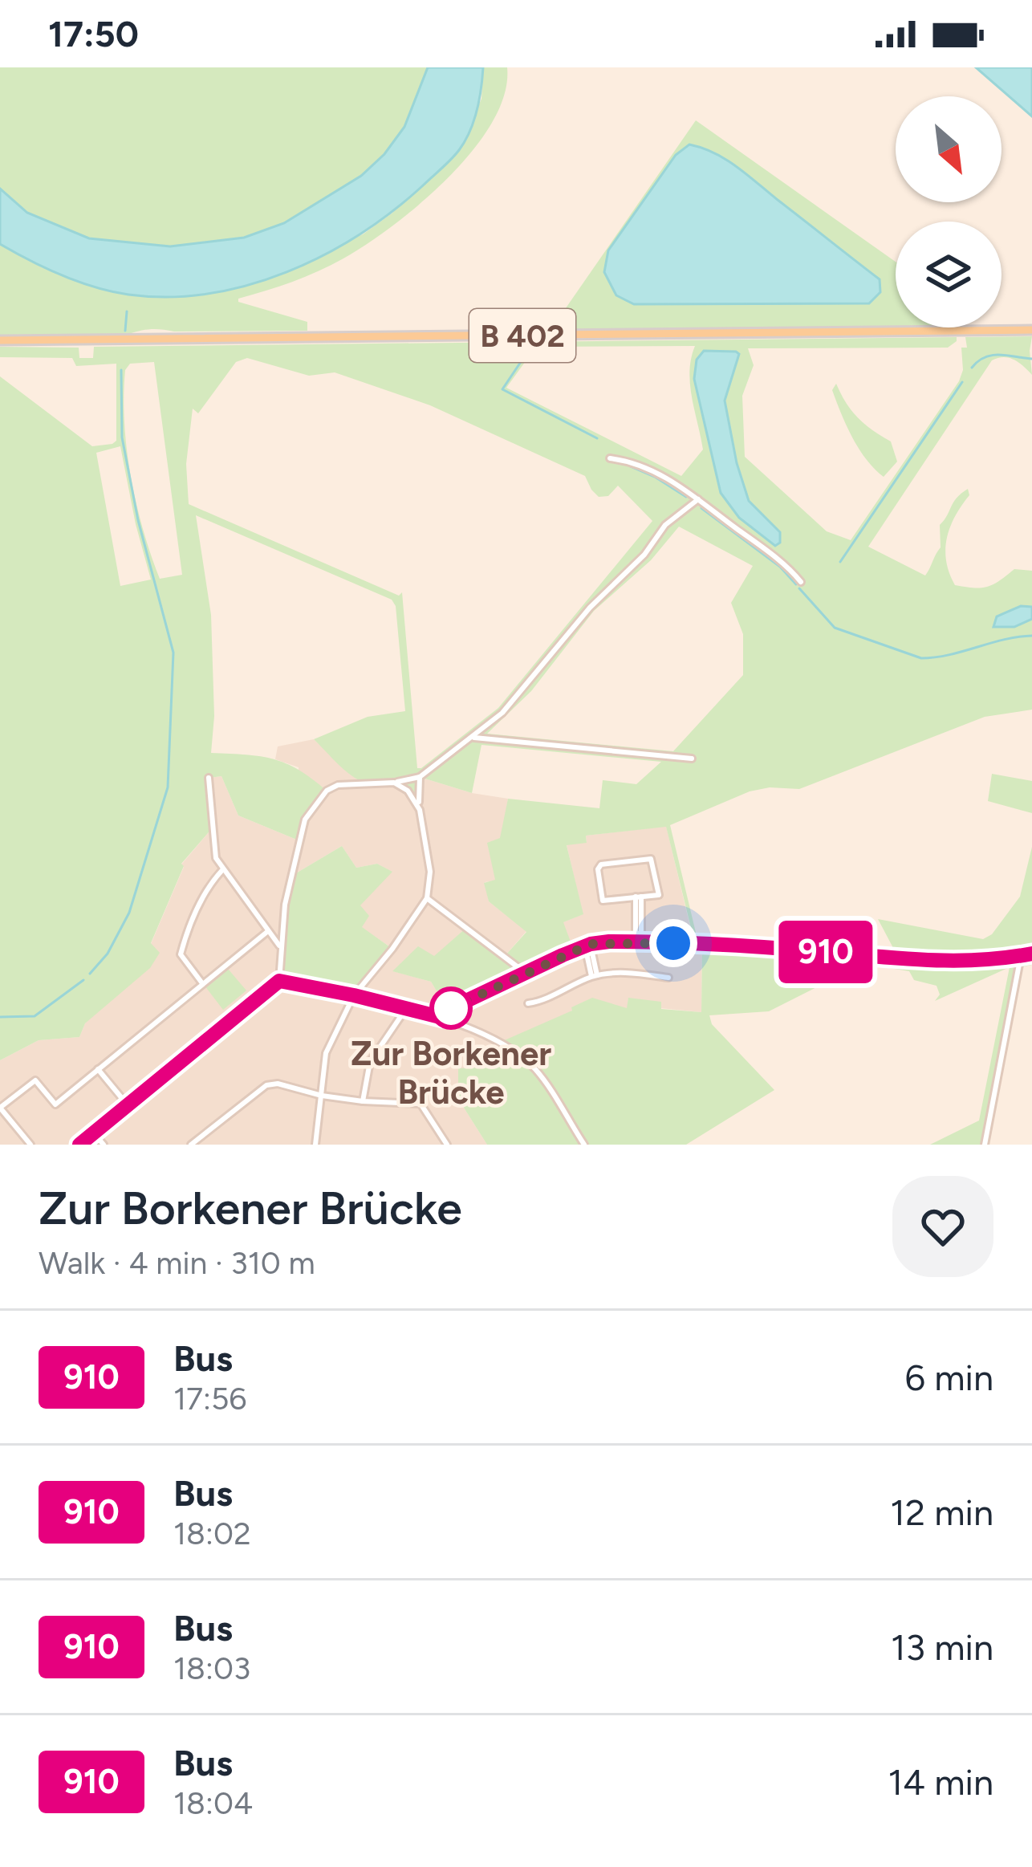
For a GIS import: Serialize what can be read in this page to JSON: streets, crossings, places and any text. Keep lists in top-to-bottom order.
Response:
{
  "streets": {
    "main road": ["B 402"]
  },
  "places": ["Zur Borkener Brücke"],
  "lines": ["bus line 910"],
  "north": "bottom right",
  "page": {
    "status": "17:50",
    "on_map": "910",
    "heading": ["Zur Borkener Brücke", "Walk · 4 min · 310 m"],
    "list": [
      {
        "mark": "910",
        "name": "Bus",
        "note": "17:56",
        "value": "6 min"
      },
      {
        "mark": "910",
        "name": "Bus",
        "note": "18:02",
        "value": "12 min"
      },
      {
        "mark": "910",
        "name": "Bus",
        "note": "18:03",
        "value": "13 min"
      },
      {
        "mark": "910",
        "name": "Bus",
        "note": "18:04",
        "value": "14 min"
      }
    ]
  }
}
